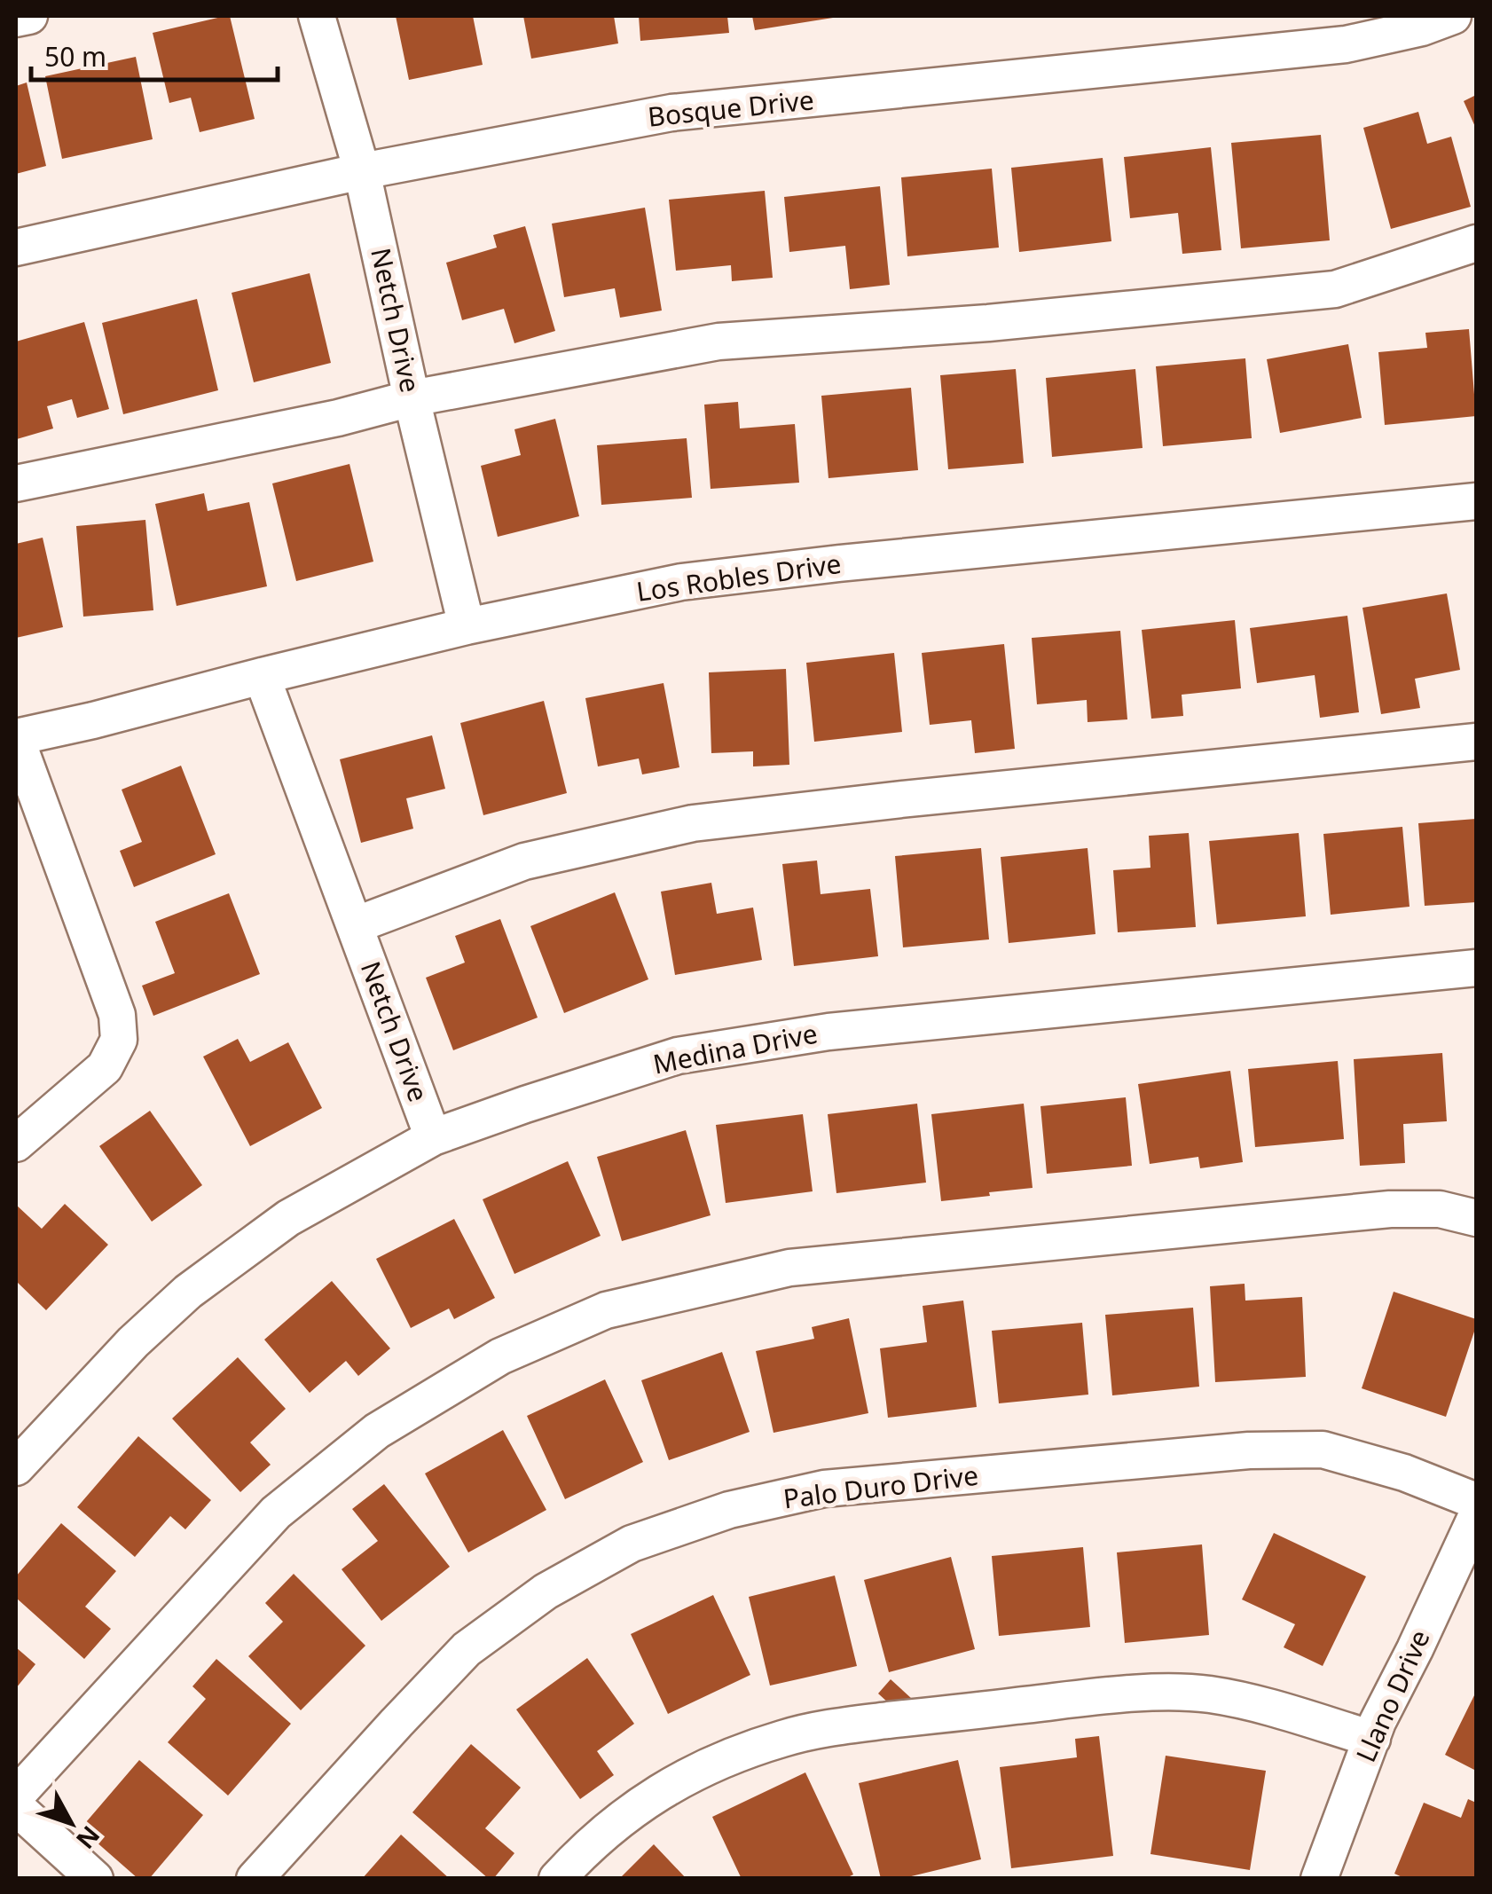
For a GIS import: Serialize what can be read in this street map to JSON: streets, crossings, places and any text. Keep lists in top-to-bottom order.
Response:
{
  "streets": {
    "street": [
      "Bosque Drive",
      "Netch Drive",
      "Los Robles Drive",
      "Medina Drive",
      "Palo Duro Drive",
      "Llano Drive"
    ]
  },
  "crossings": [
    ["Bosque Drive", "Netch Drive"],
    ["Netch Drive", "Los Robles Drive"],
    ["Netch Drive", "Medina Drive"]
  ],
  "scale_bar": "50 m",
  "north": "bottom right"
}
